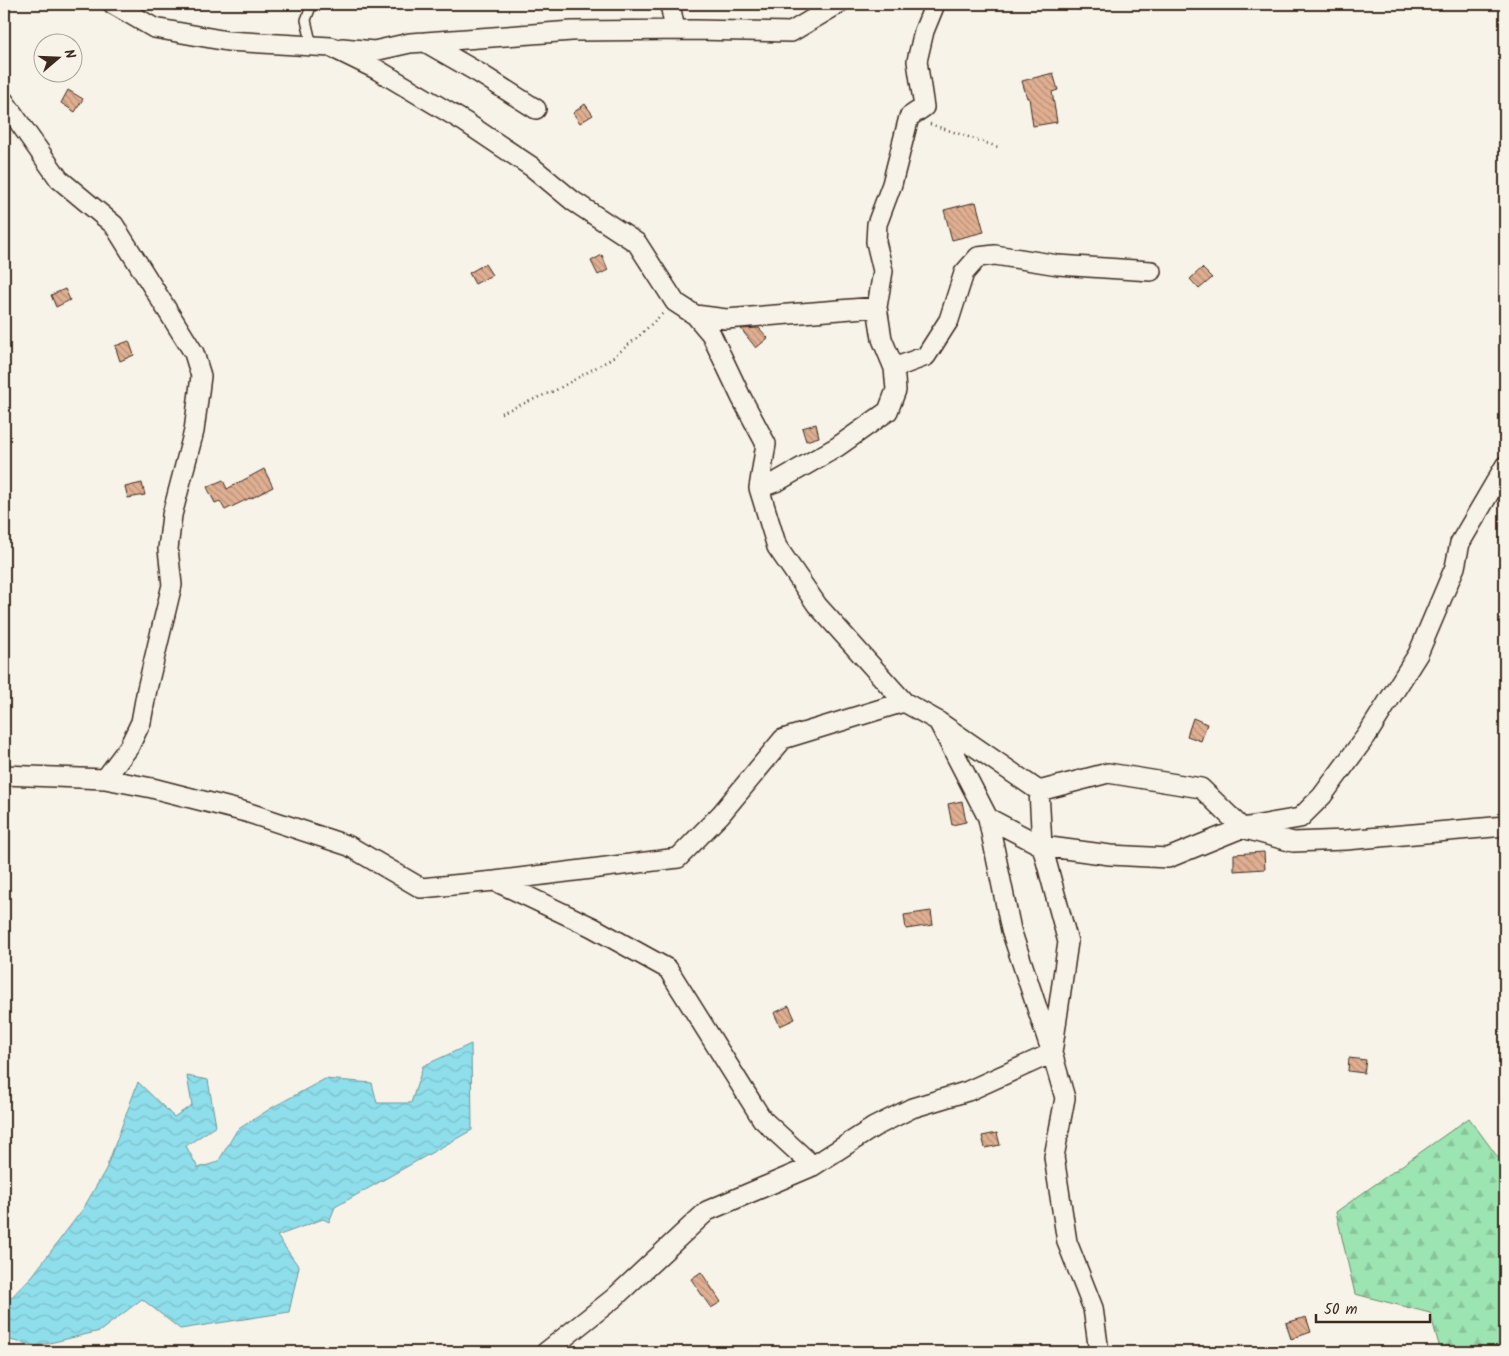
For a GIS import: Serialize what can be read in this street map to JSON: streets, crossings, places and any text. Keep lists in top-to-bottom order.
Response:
{
  "scale_bar": "50 m",
  "north": "right"
}
